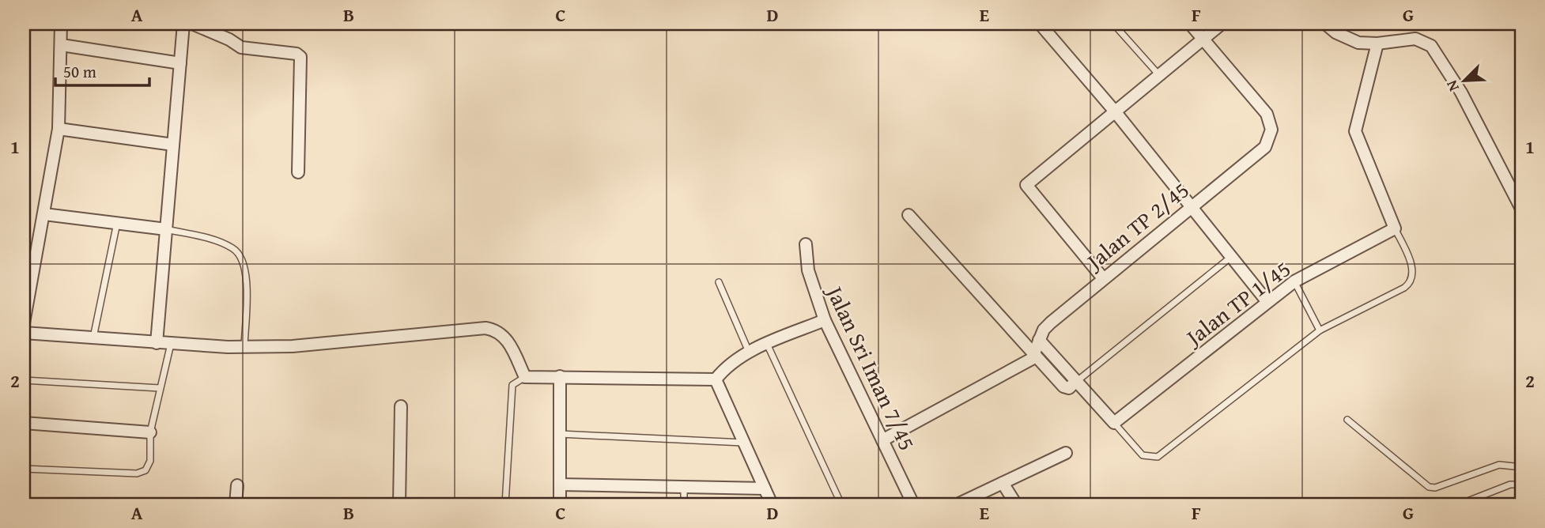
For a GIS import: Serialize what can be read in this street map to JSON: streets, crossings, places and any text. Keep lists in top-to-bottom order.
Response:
{
  "streets": {
    "street": ["Jalan TP 2/45", "Jalan TP 1/45", "Jalan Sri Iman 7/45"]
  },
  "scale_bar": "50 m",
  "north": "bottom left",
  "grid": {
    "columns": [
      "A",
      "B",
      "C",
      "D",
      "E",
      "F",
      "G"
    ],
    "rows": ["1", "2"]
  }
}
